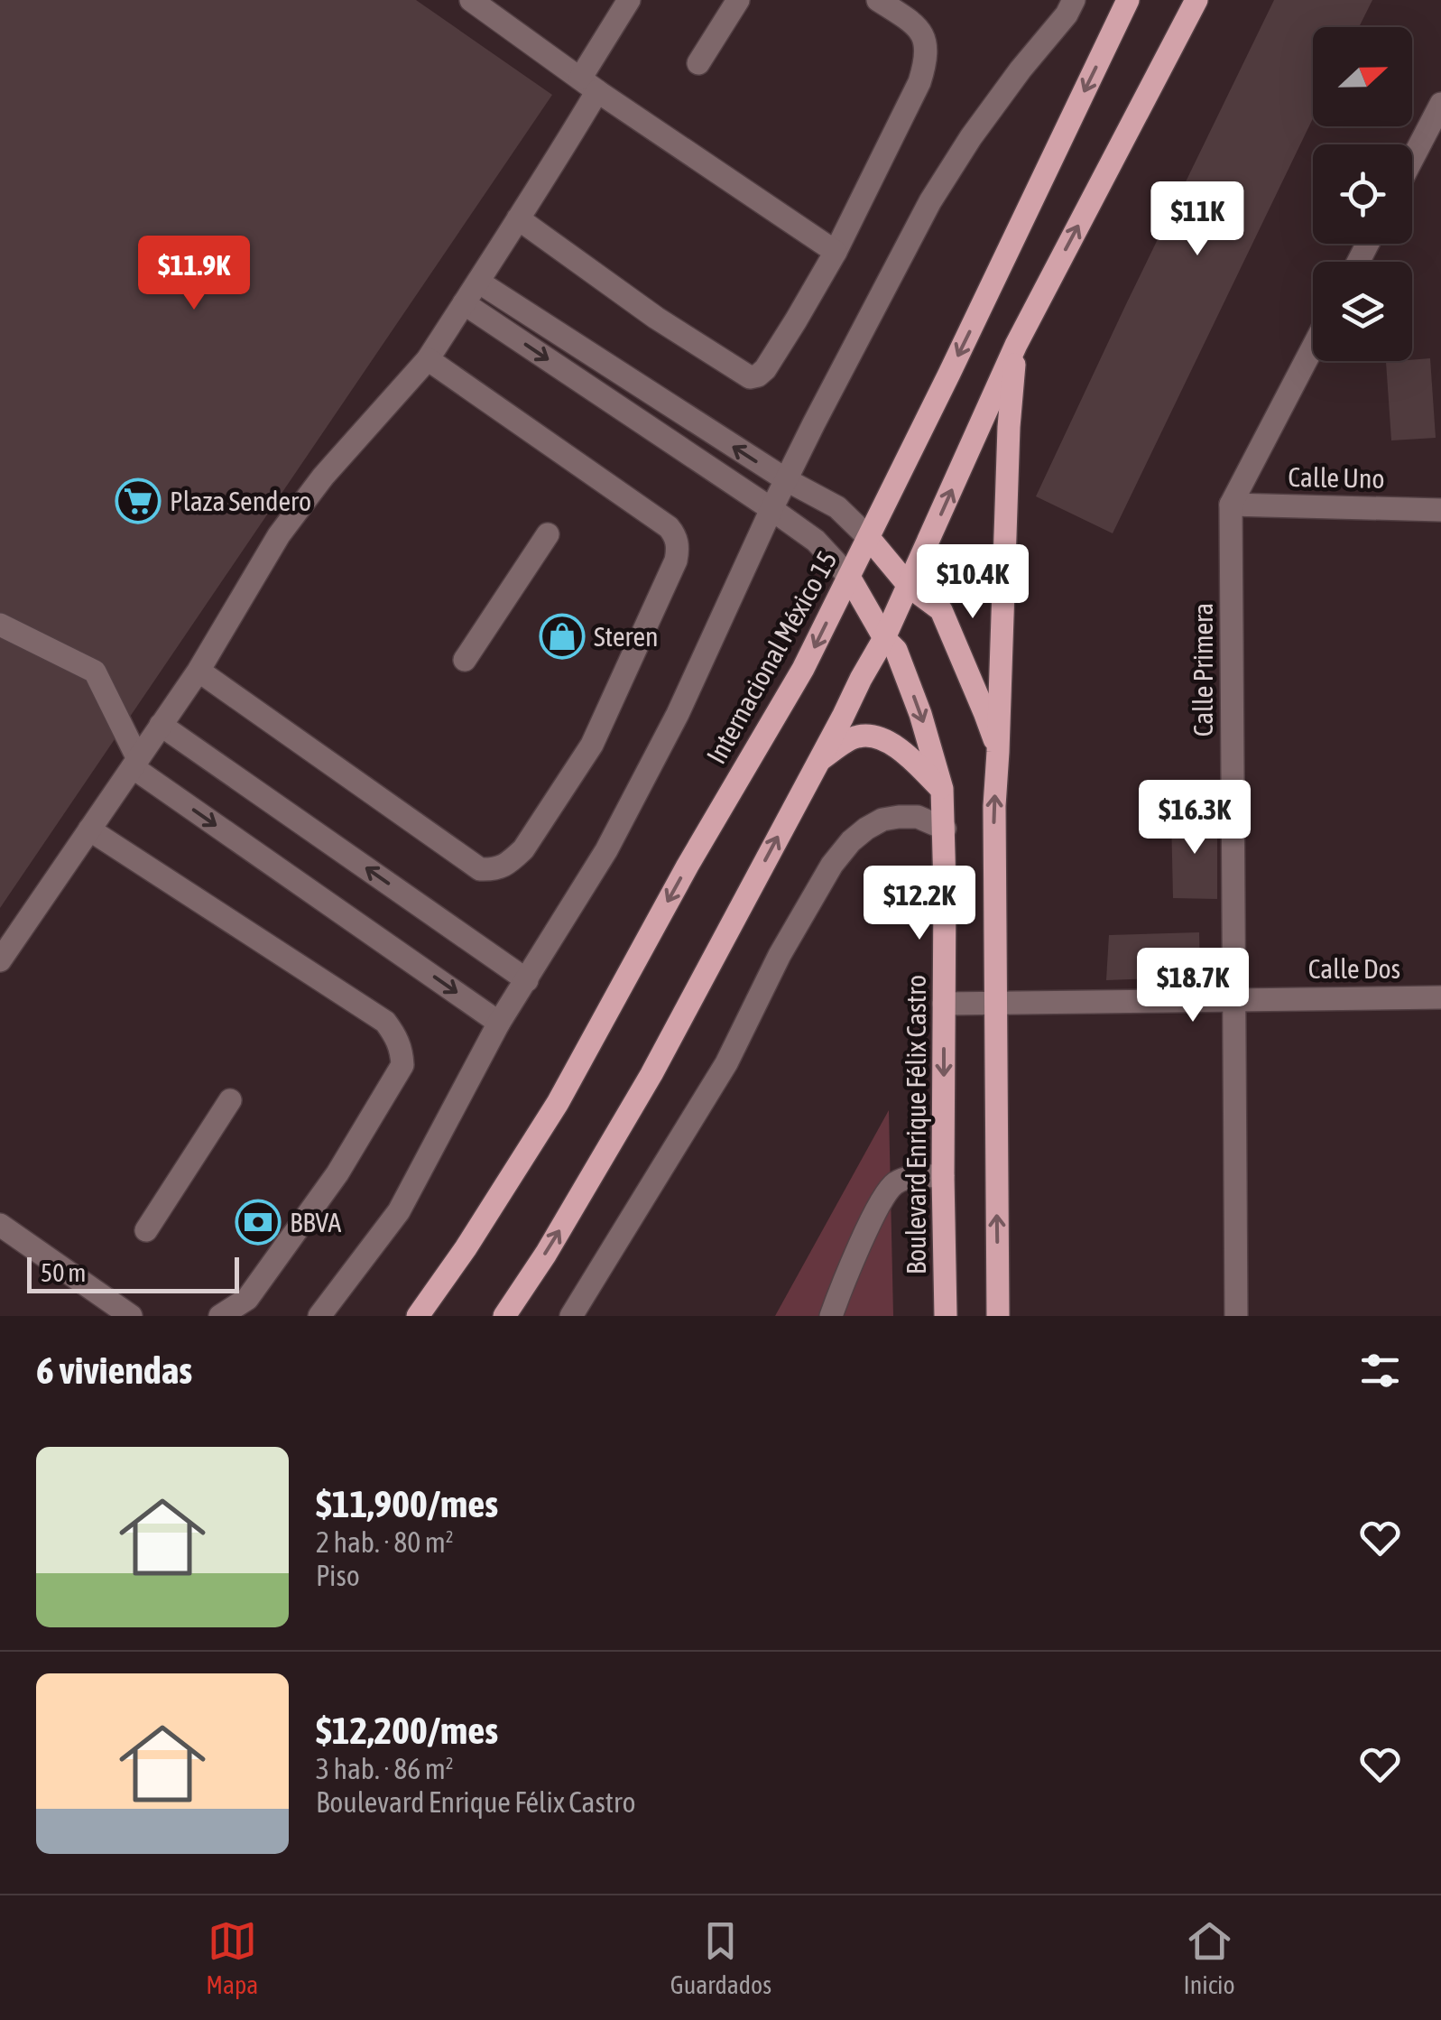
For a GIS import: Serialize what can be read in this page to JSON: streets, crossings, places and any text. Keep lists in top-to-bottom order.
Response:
{
  "streets": {
    "main road": ["Internacional México 15", "Boulevard Enrique Félix Castro"],
    "street": ["Calle Uno", "Calle Primera", "Calle Dos"]
  },
  "crossings": [
    ["Calle Uno", "Calle Primera"],
    ["Internacional México 15", "Boulevard Enrique Félix Castro"],
    ["Calle Primera", "Calle Dos"],
    ["Calle Dos", "Boulevard Enrique Félix Castro"]
  ],
  "places": {
    "supermarket": ["Plaza Sendero"],
    "shop": ["Steren"],
    "bank": ["BBVA"]
  },
  "scale_bar": "50 m",
  "north": "right",
  "page": {
    "price": [
      "$11K",
      "$11.9K",
      "$10.4K",
      "$16.3K",
      "$12.2K",
      "$18.7K"
    ],
    "scale": "50 m",
    "heading": "6 viviendas",
    "list": [
      {
        "name": "$11,900/mes",
        "note": "2 hab. · 80 m² · Piso"
      },
      {
        "name": "$12,200/mes",
        "note": "3 hab. · 86 m² · Boulevard Enrique Félix Castro"
      }
    ],
    "tabs": ["Mapa", "Guardados", "Inicio"]
  }
}
